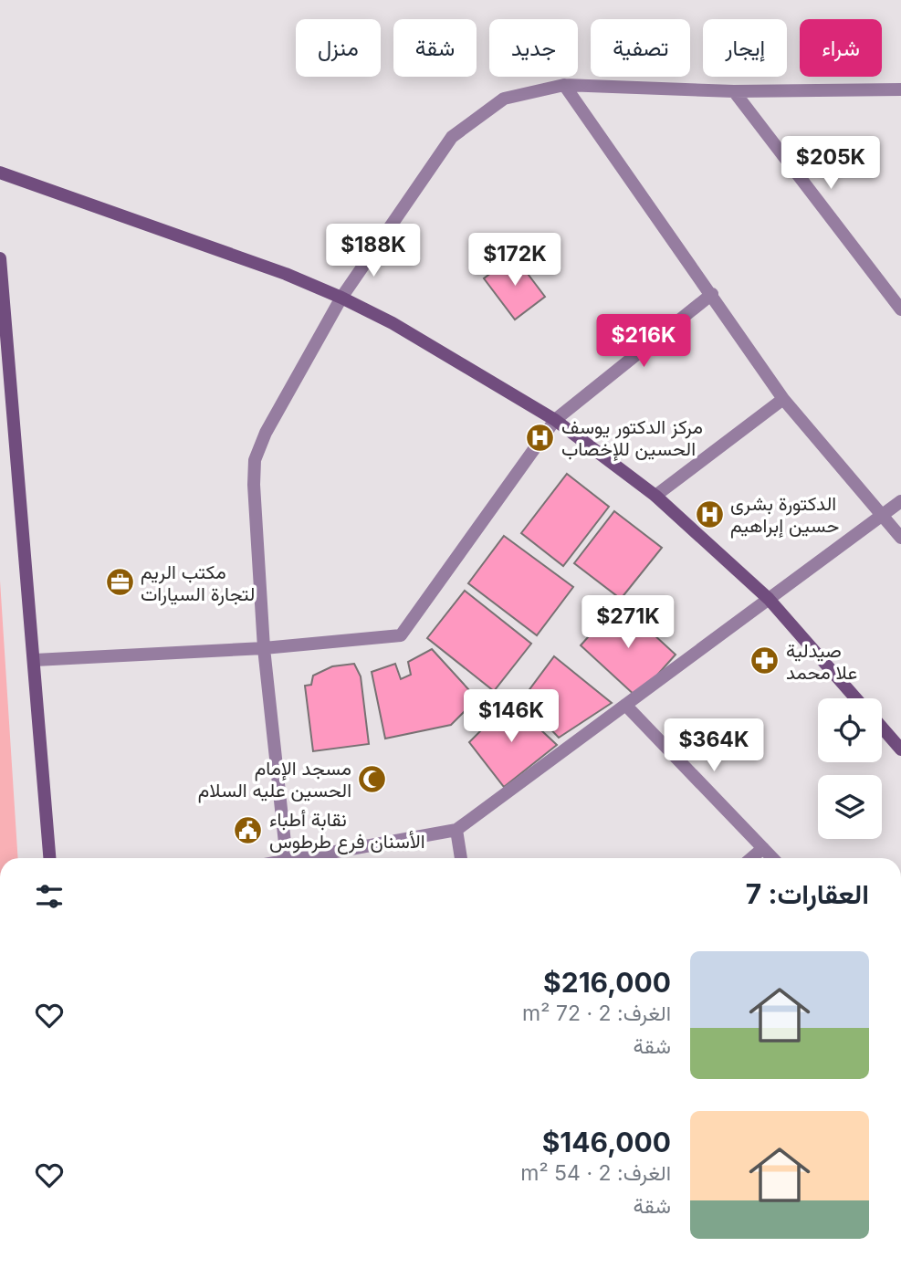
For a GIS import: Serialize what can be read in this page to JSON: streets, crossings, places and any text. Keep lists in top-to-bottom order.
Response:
{
  "places": {
    "hospital": ["مركز الدكتور يوسف الحسين للإخصاب", "الدكتورة بشرى حسين إبراهيم"],
    "office": ["مكتب الريم لتجارة السيارات"],
    "pharmacy": ["صيدلية علا محمد"],
    "mosque": ["مسجد الإمام الحسين عليه السلام"],
    "public building": ["نقابة أطباء الأسنان فرع طرطوس"]
  },
  "page": {
    "chip": [
      "شراء",
      "إيجار",
      "تصفية",
      "جديد",
      "شقة",
      "منزل"
    ],
    "price": [
      "$205K",
      "$188K",
      "$172K",
      "$216K",
      "$271K",
      "$146K",
      "$364K"
    ],
    "heading": "العقارات: 7",
    "list": [
      {
        "name": "$216,000",
        "note": "الغرف: 2 · 72 m² · شقة"
      },
      {
        "name": "$146,000",
        "note": "الغرف: 2 · 54 m² · شقة"
      }
    ]
  }
}
